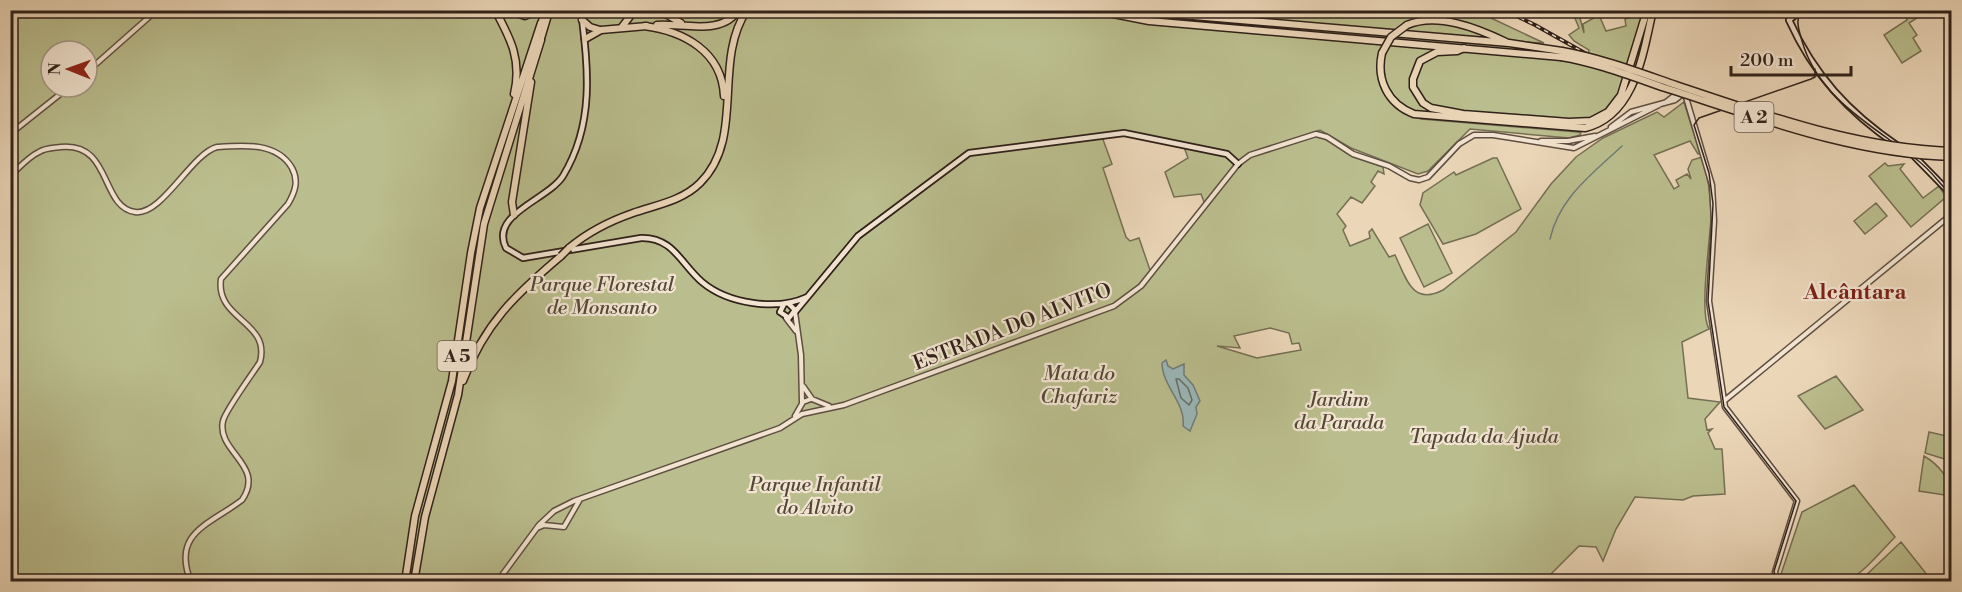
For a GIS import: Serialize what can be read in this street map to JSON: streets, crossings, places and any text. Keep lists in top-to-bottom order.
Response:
{
  "streets": {
    "highway": ["A 2", "A 5"],
    "street": ["ESTRADA DO ALVITO"]
  },
  "districts": ["Alcântara"],
  "parks": [
    "Parque Florestal de Monsanto",
    "Mata do Chafariz",
    "Jardim da Parada",
    "Tapada da Ajuda",
    "Parque Infantil do Alvito"
  ],
  "scale_bar": "200 m",
  "north": "left"
}
